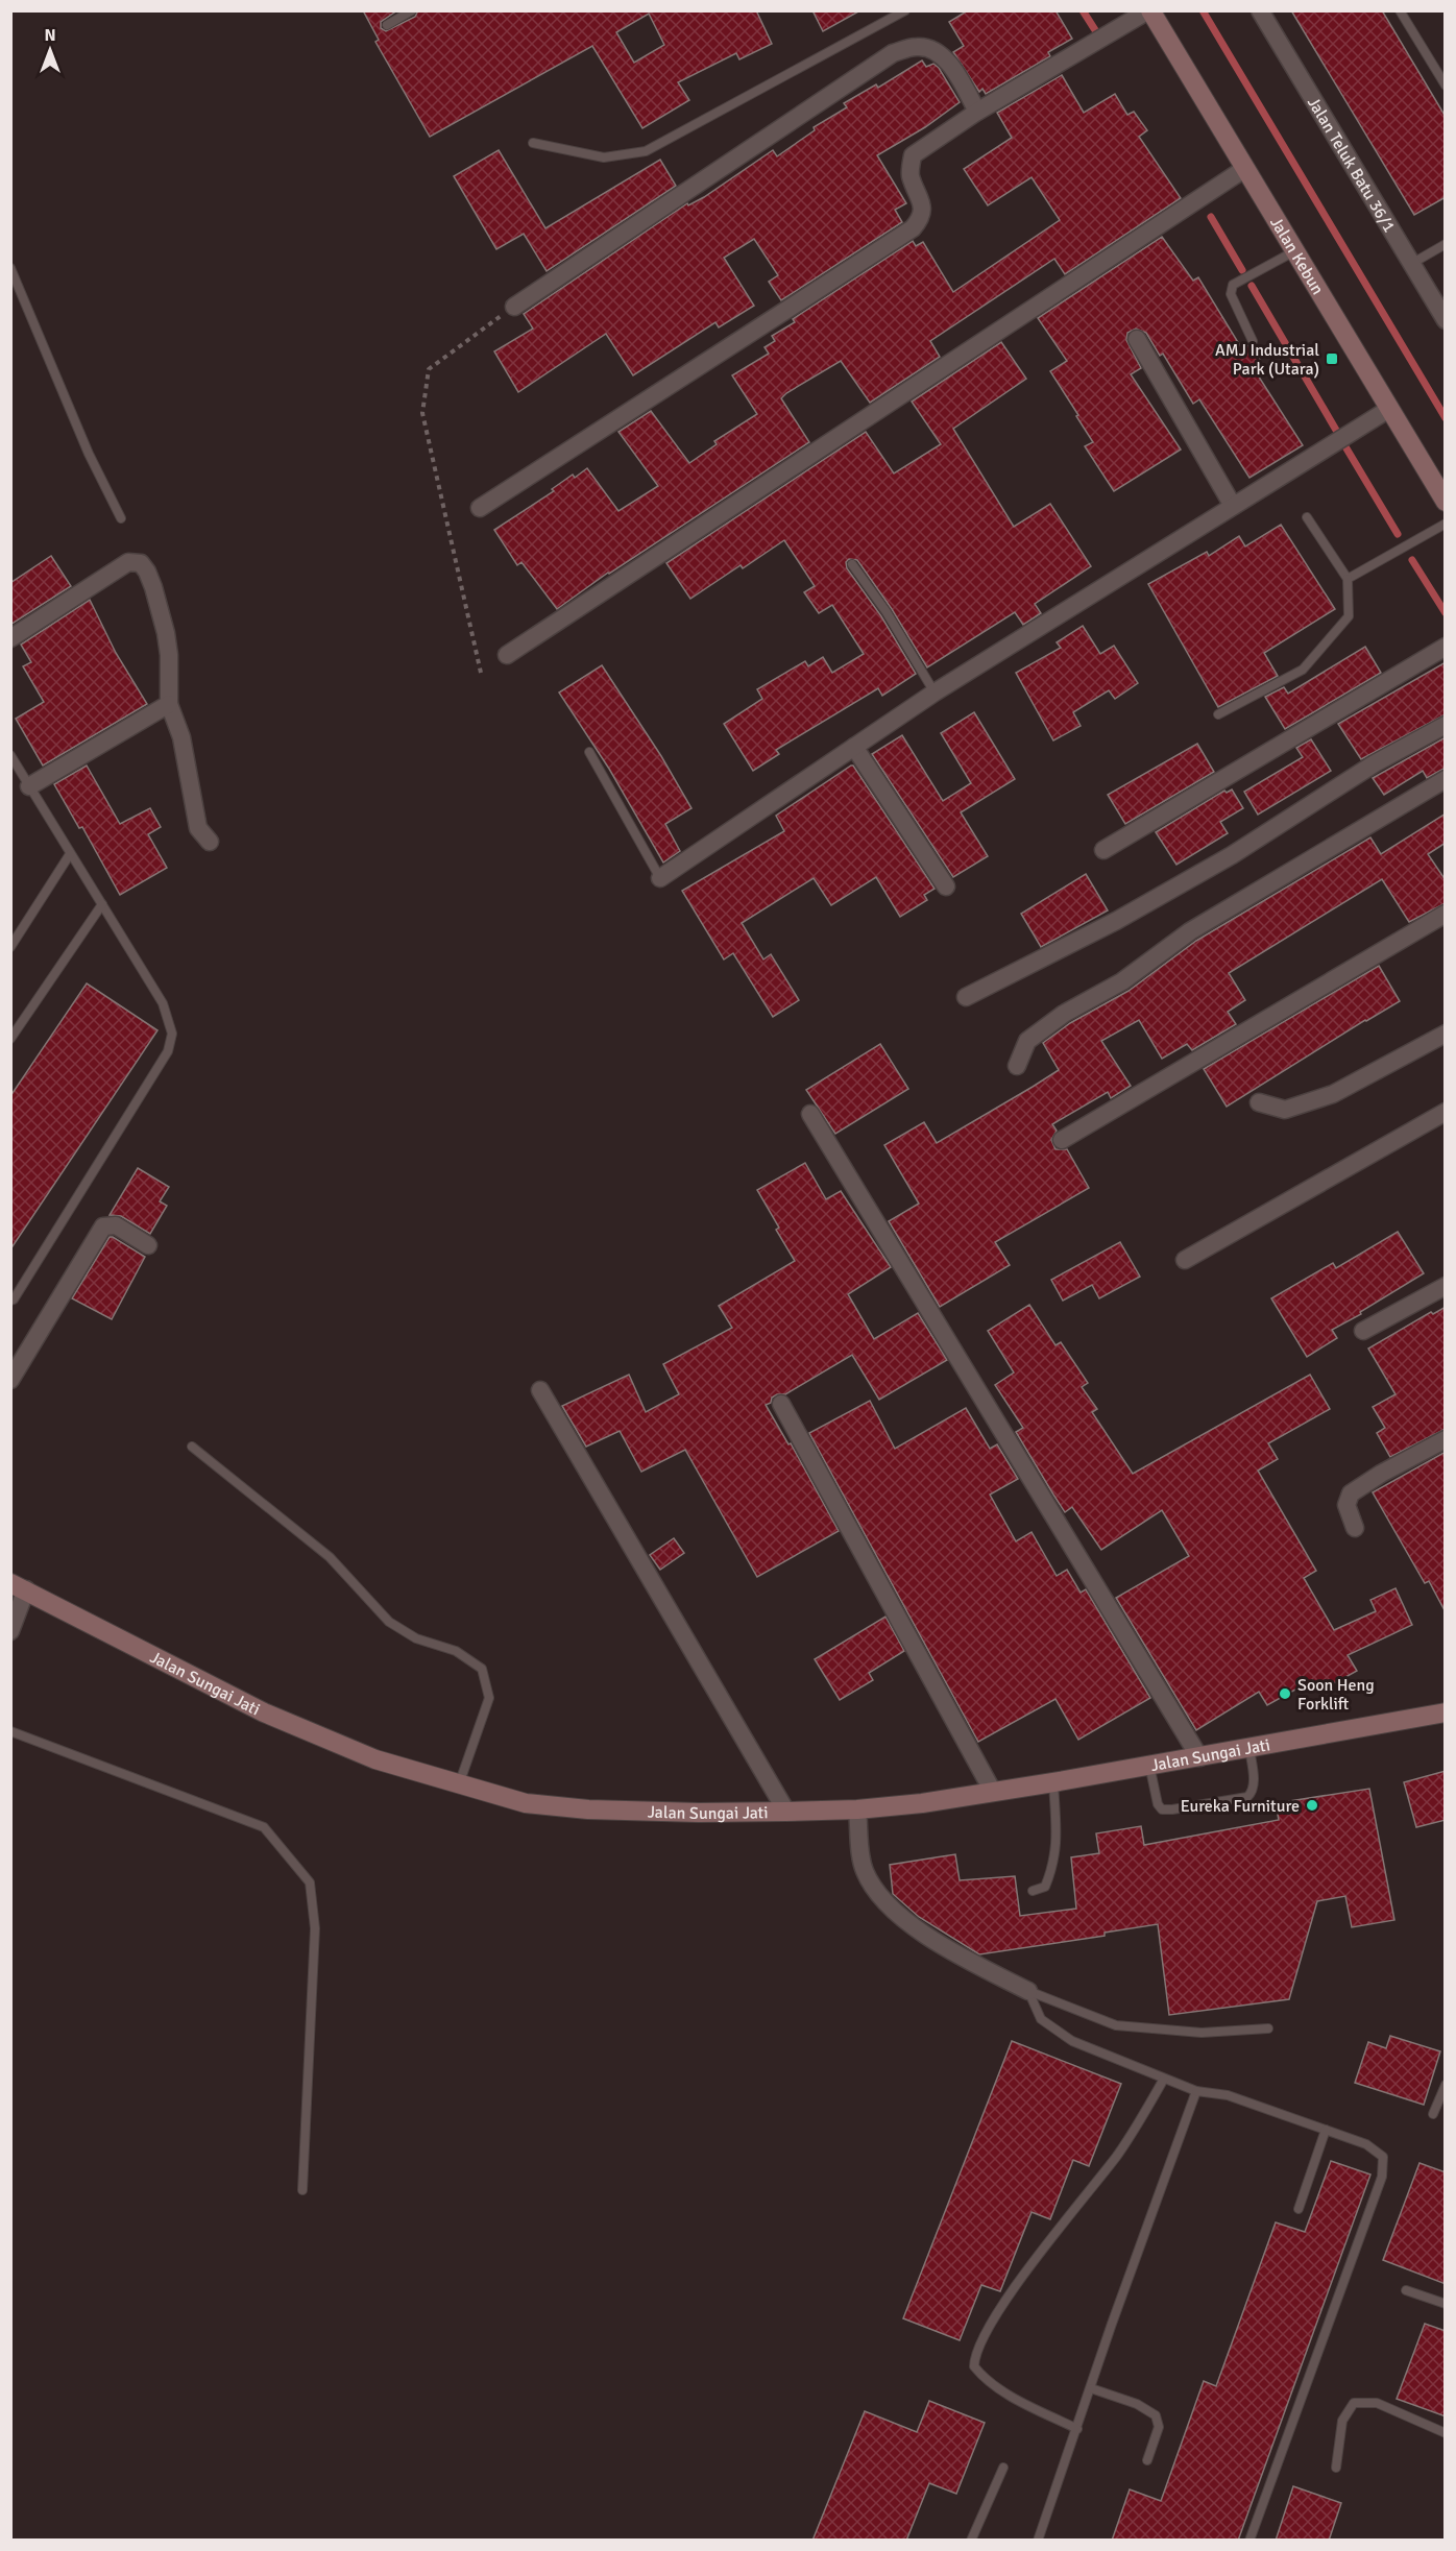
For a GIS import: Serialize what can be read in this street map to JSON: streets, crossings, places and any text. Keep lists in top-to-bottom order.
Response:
{
  "streets": {
    "main road": ["Jalan Kebun", "Jalan Sungai Jati"],
    "street": ["Jalan Teluk Batu 36/1"]
  },
  "places": {
    "transit": ["AMJ Industrial Park (Utara)"],
    "other": ["Soon Heng Forklift", "Eureka Furniture"]
  },
  "north": "top"
}
